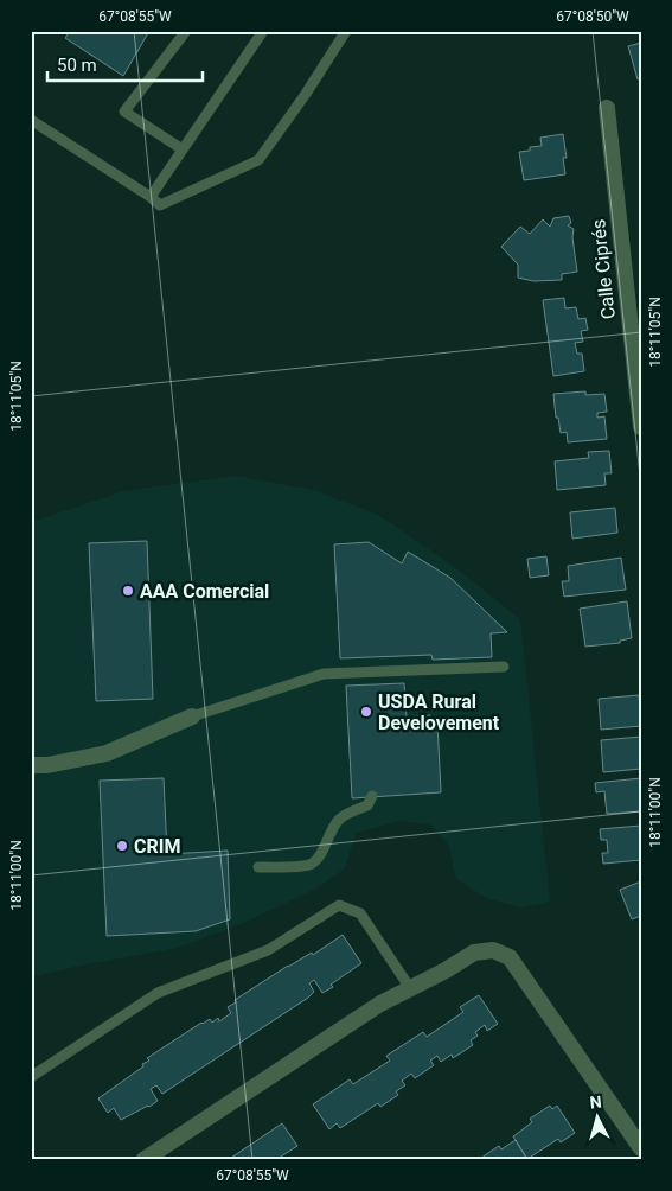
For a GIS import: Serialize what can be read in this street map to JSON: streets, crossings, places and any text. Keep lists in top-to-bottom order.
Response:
{
  "streets": {
    "street": ["Calle Ciprés"]
  },
  "places": ["AAA Comercial", "USDA Rural Develovement", "CRIM"],
  "scale_bar": "50 m",
  "north": "top",
  "coordinates": [
    "67°08'55\"W",
    "67°08'50\"W",
    "18°11'05\"N",
    "18°11'00\"N"
  ]
}
